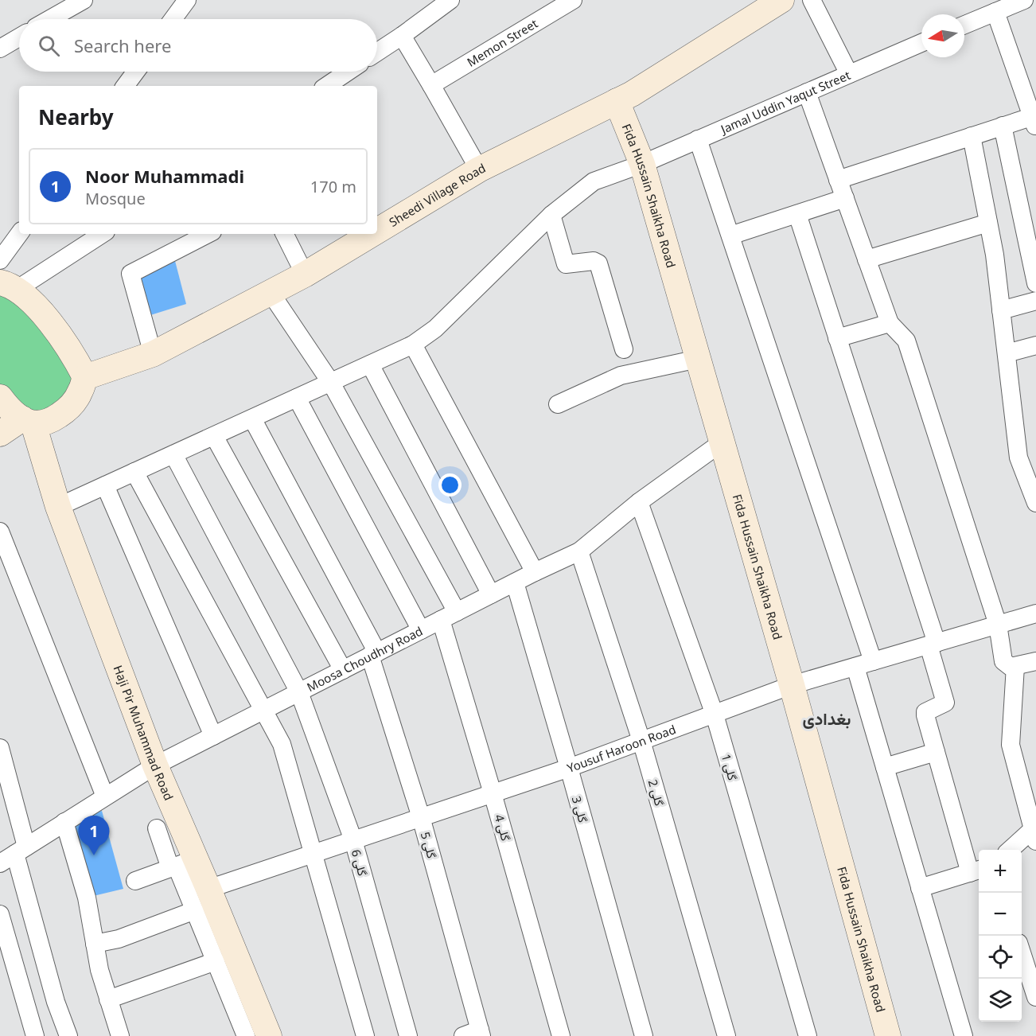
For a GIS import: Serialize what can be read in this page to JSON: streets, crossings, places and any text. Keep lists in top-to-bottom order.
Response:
{
  "streets": {
    "main road": ["Sheedi Village Road", "Fida Hussain Shaikha Road", "Haji Pir Muhammad Road"],
    "street": [
      "Memon Street",
      "Jamal Uddin Yaqut Street",
      "Moosa Choudhry Road",
      "Yousuf Haroon Road",
      "گلی 1",
      "گلی 2",
      "گلی 3",
      "گلی 4",
      "گلی 5",
      "گلی 6"
    ]
  },
  "crossings": [
    ["Jamal Uddin Yaqut Street", "Fida Hussain Shaikha Road"],
    ["Jamal Uddin Yaqut Street", "Haji Pir Muhammad Road"],
    ["Jamal Uddin Yaqut Street", "گلی 4"],
    ["Jamal Uddin Yaqut Street", "گلی 5"],
    ["Jamal Uddin Yaqut Street", "گلی 6"],
    ["Sheedi Village Road", "Fida Hussain Shaikha Road"],
    ["Sheedi Village Road", "گلی 4"],
    ["Fida Hussain Shaikha Road", "Moosa Choudhry Road"],
    ["Fida Hussain Shaikha Road", "Yousuf Haroon Road"],
    ["Moosa Choudhry Road", "Haji Pir Muhammad Road"],
    ["Moosa Choudhry Road", "گلی 1"],
    ["Moosa Choudhry Road", "گلی 2"],
    ["Moosa Choudhry Road", "گلی 3"],
    ["Moosa Choudhry Road", "گلی 4"],
    ["Moosa Choudhry Road", "گلی 5"],
    ["Moosa Choudhry Road", "گلی 6"],
    ["Haji Pir Muhammad Road", "Yousuf Haroon Road"],
    ["Yousuf Haroon Road", "گلی 1"],
    ["Yousuf Haroon Road", "گلی 2"],
    ["Yousuf Haroon Road", "گلی 3"],
    ["Yousuf Haroon Road", "گلی 4"],
    ["Yousuf Haroon Road", "گلی 5"],
    ["Yousuf Haroon Road", "گلی 6"]
  ],
  "districts": ["بغدادی"],
  "north": "left",
  "page": {
    "search": "Search here",
    "heading": "Nearby",
    "list": [
      {
        "mark": "1",
        "name": "Noor Muhammadi",
        "note": "Mosque",
        "value": "170 m"
      }
    ],
    "pins": "1",
    "map_buttons": ["+", "−"]
  }
}
